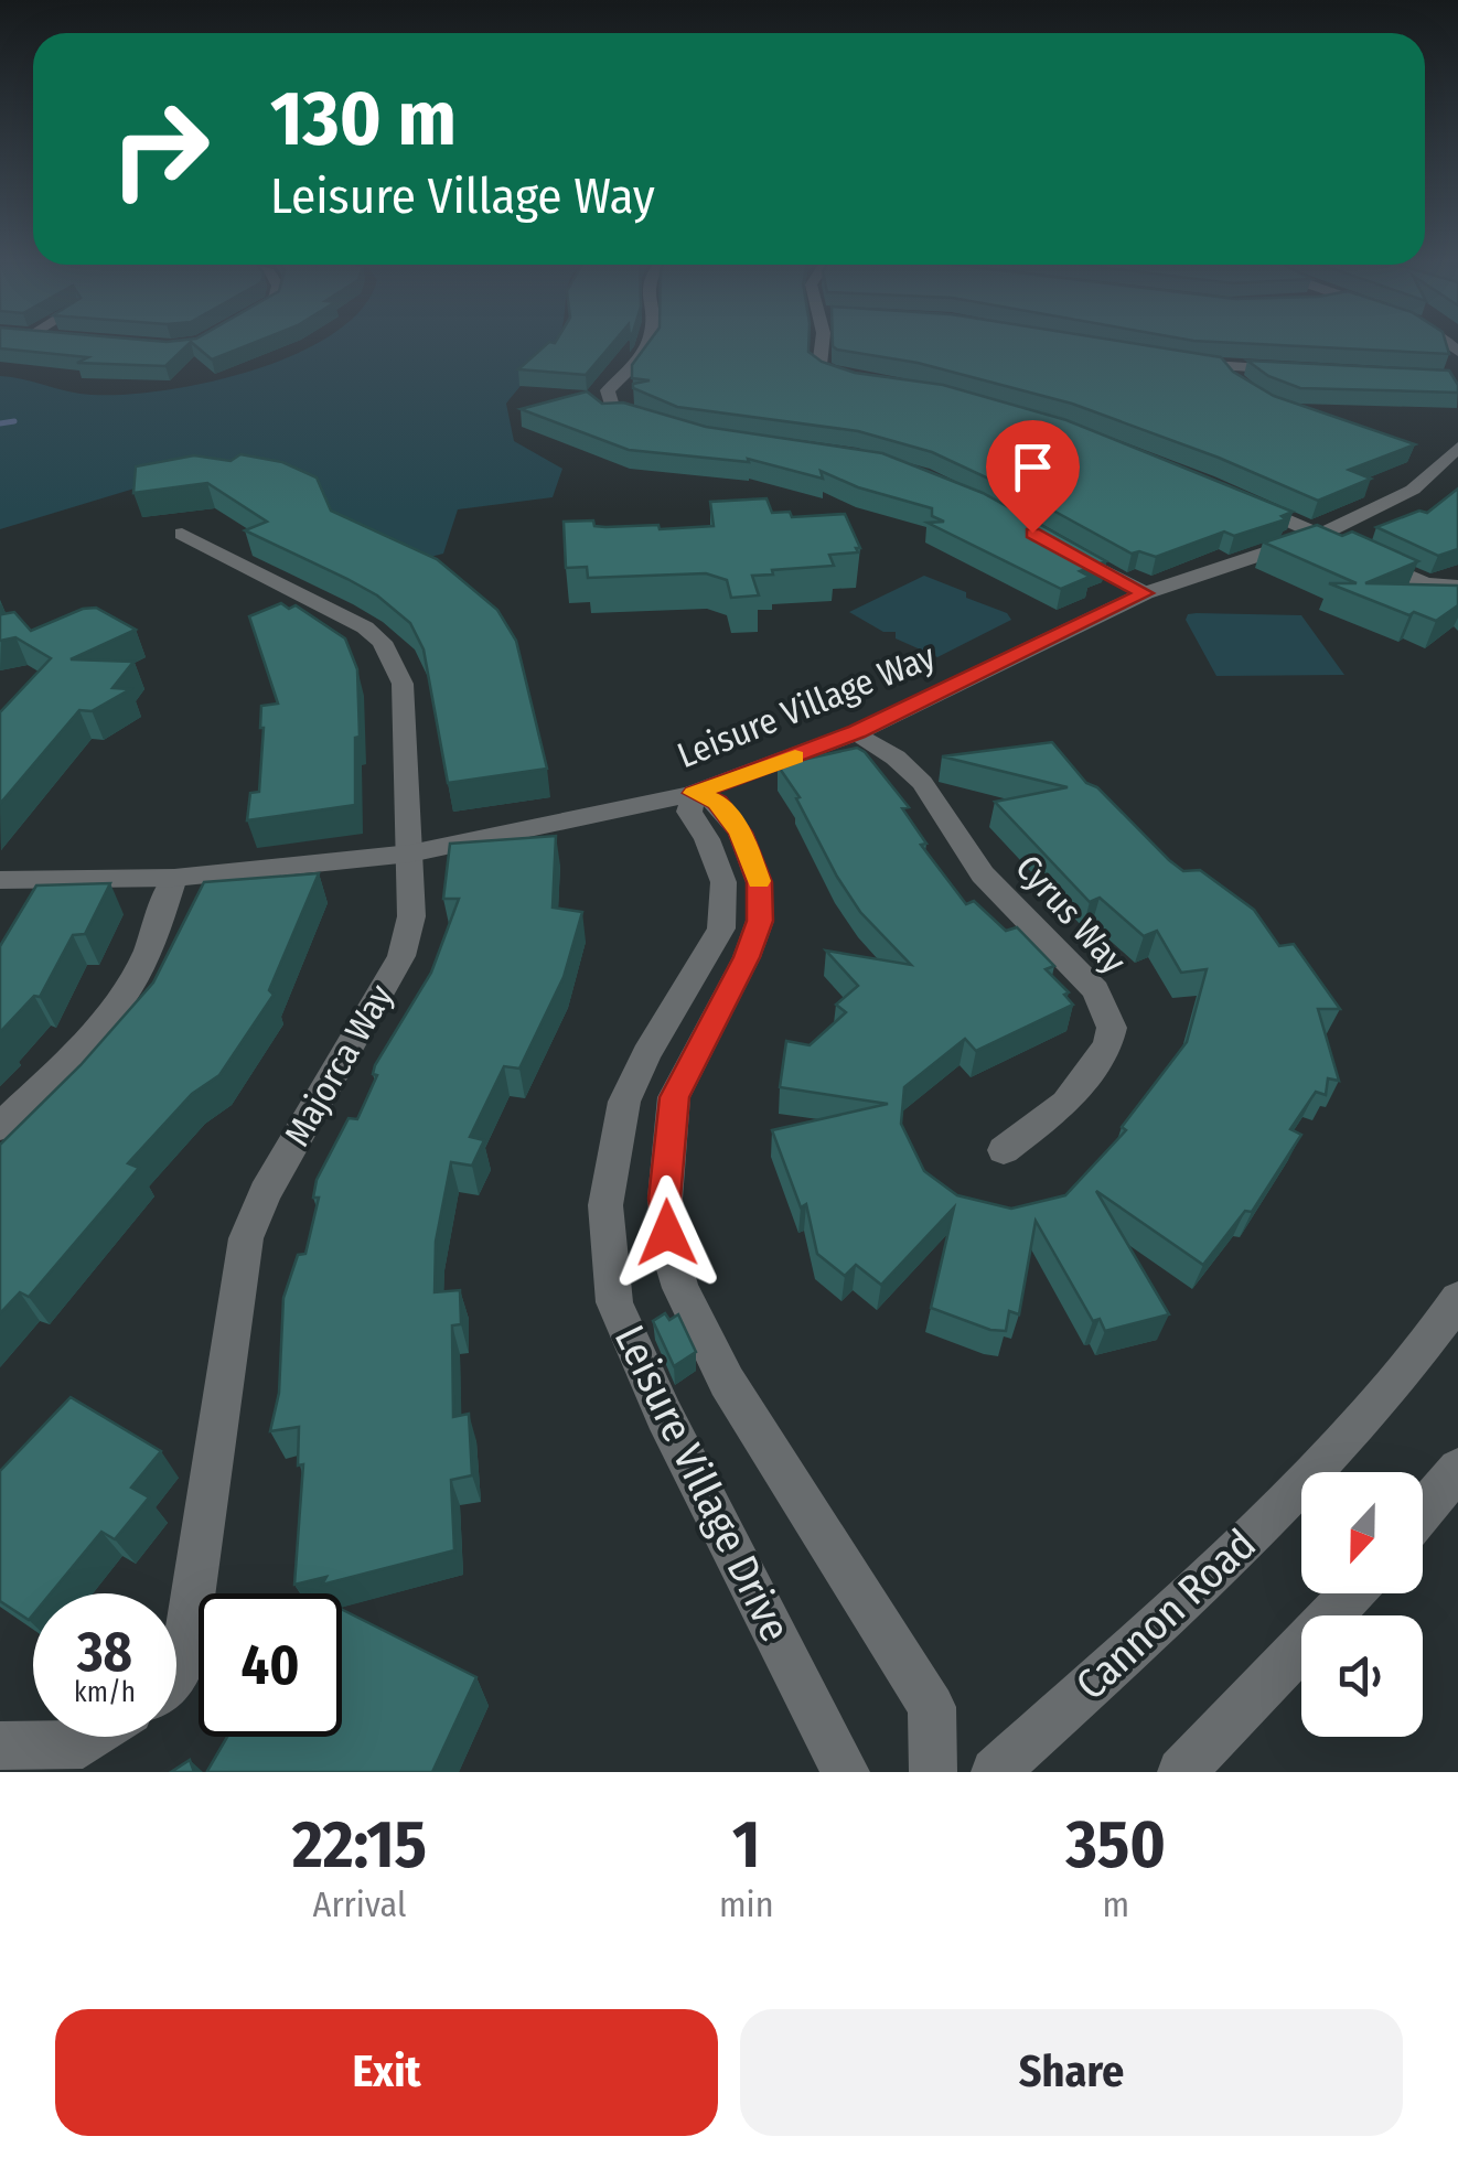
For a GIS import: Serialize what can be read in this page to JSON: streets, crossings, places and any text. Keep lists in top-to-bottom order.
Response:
{
  "streets": {
    "street": [
      "Leisure Village Way",
      "Cyrus Way",
      "Majorca Way",
      "Leisure Village Drive",
      "Cannon Road"
    ]
  },
  "crossings": [
    ["Leisure Village Way", "Cyrus Way"],
    ["Leisure Village Way", "Majorca Way"],
    ["Leisure Village Way", "Leisure Village Drive"]
  ],
  "north": "bottom",
  "page": {
    "turn": ["130 m", "Leisure Village Way"],
    "speed": "38 km/h",
    "limit": "40",
    "eta": [
      "22:15",
      "Arrival",
      "1",
      "min",
      "350",
      "m"
    ],
    "buttons": ["Exit", "Share"]
  }
}
